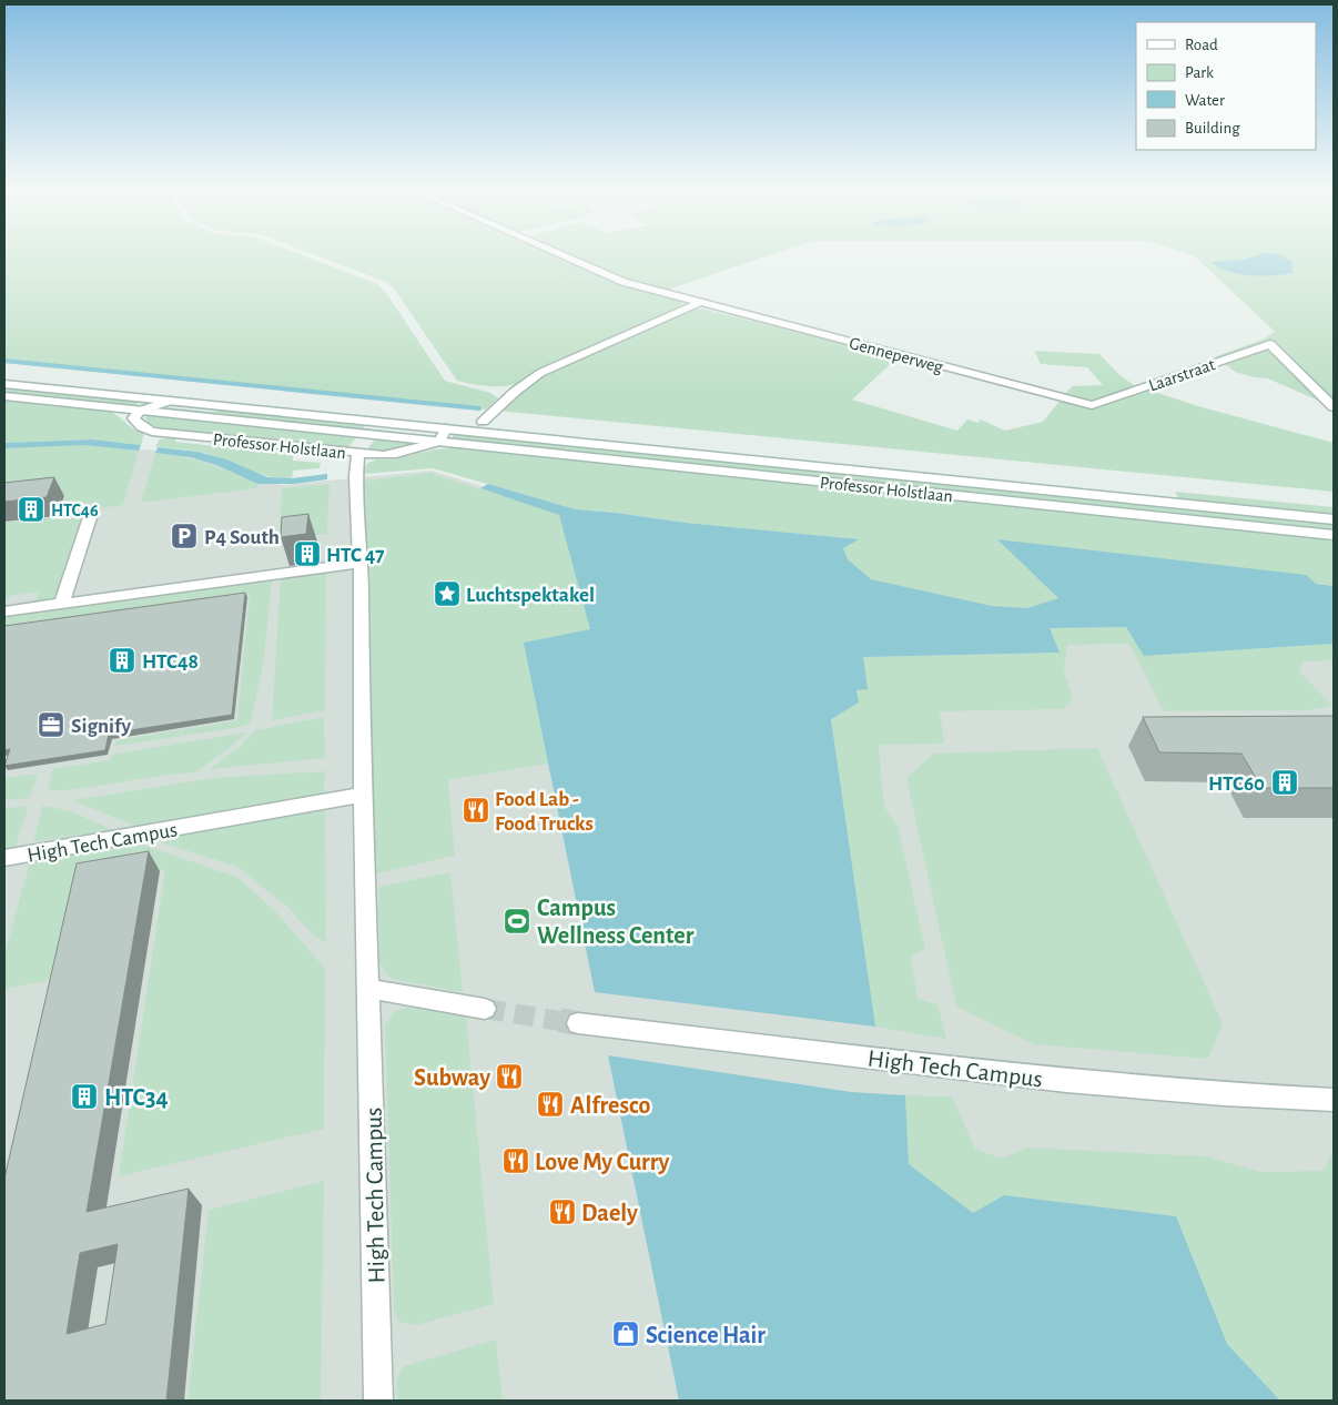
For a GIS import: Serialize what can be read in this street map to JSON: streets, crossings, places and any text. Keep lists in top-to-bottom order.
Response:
{
  "streets": {
    "street": [
      "Genneperweg",
      "Laarstraat",
      "Professor Holstlaan",
      "High Tech Campus"
    ]
  },
  "crossings": [
    ["Genneperweg", "Laarstraat"],
    ["Professor Holstlaan", "High Tech Campus"]
  ],
  "places": {
    "building": [
      "HTC46",
      "HTC 47",
      "HTC48",
      "HTC60",
      "HTC34"
    ],
    "parking": ["P4 South"],
    "place": ["Luchtspektakel"],
    "office": ["Signify"],
    "restaurant": [
      "Food Lab - Food Trucks",
      "Subway",
      "Alfresco",
      "Love My Curry",
      "Daely"
    ],
    "sports": ["Campus Wellness Center"],
    "shop": ["Science Hair"]
  },
  "legend": [
    "Road",
    "Park",
    "Water",
    "Building"
  ]
}
